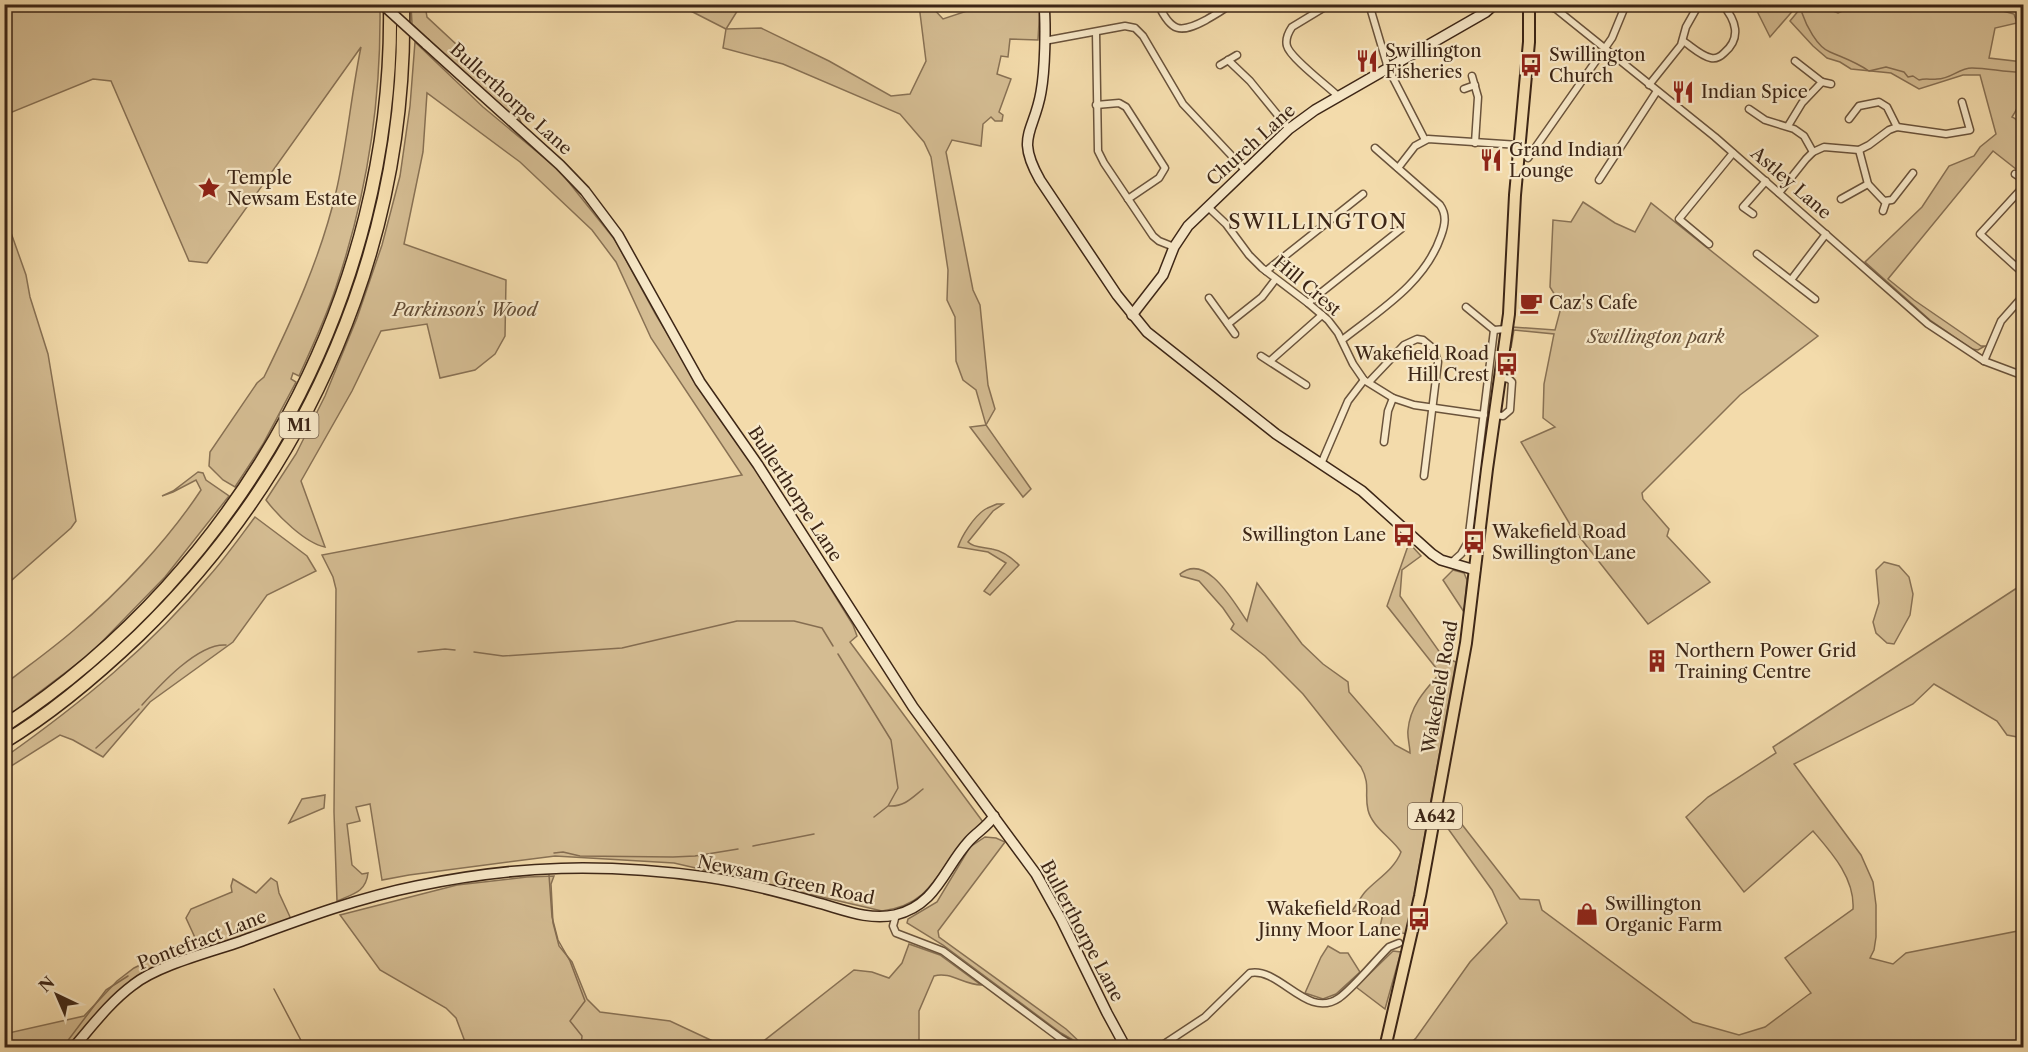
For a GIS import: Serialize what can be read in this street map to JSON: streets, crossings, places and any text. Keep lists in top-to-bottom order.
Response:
{
  "streets": {
    "highway": ["M1"],
    "main road": ["Wakefield Road", "A642"],
    "street": [
      "Bullerthorpe Lane",
      "Church Lane",
      "Astley Lane",
      "Hill Crest",
      "Newsam Green Road",
      "Pontefract Lane"
    ]
  },
  "crossings": [
    ["Church Lane", "Hill Crest"],
    ["Hill Crest", "Wakefield Road"],
    ["Newsam Green Road", "Pontefract Lane"]
  ],
  "districts": ["SWILLINGTON"],
  "parks": ["Parkinson's Wood", "Swillington park"],
  "places": {
    "restaurant": ["Swillington Fisheries", "Indian Spice", "Grand Indian Lounge"],
    "bus stop": [
      "Swillington Church",
      "Wakefield Road Hill Crest",
      "Swillington Lane",
      "Wakefield Road Swillington Lane",
      "Wakefield Road Jinny Moor Lane"
    ],
    "place": ["Temple Newsam Estate"],
    "cafe": ["Caz's Cafe"],
    "building": ["Northern Power Grid Training Centre"],
    "shop": ["Swillington Organic Farm"]
  },
  "north": "top left"
}
